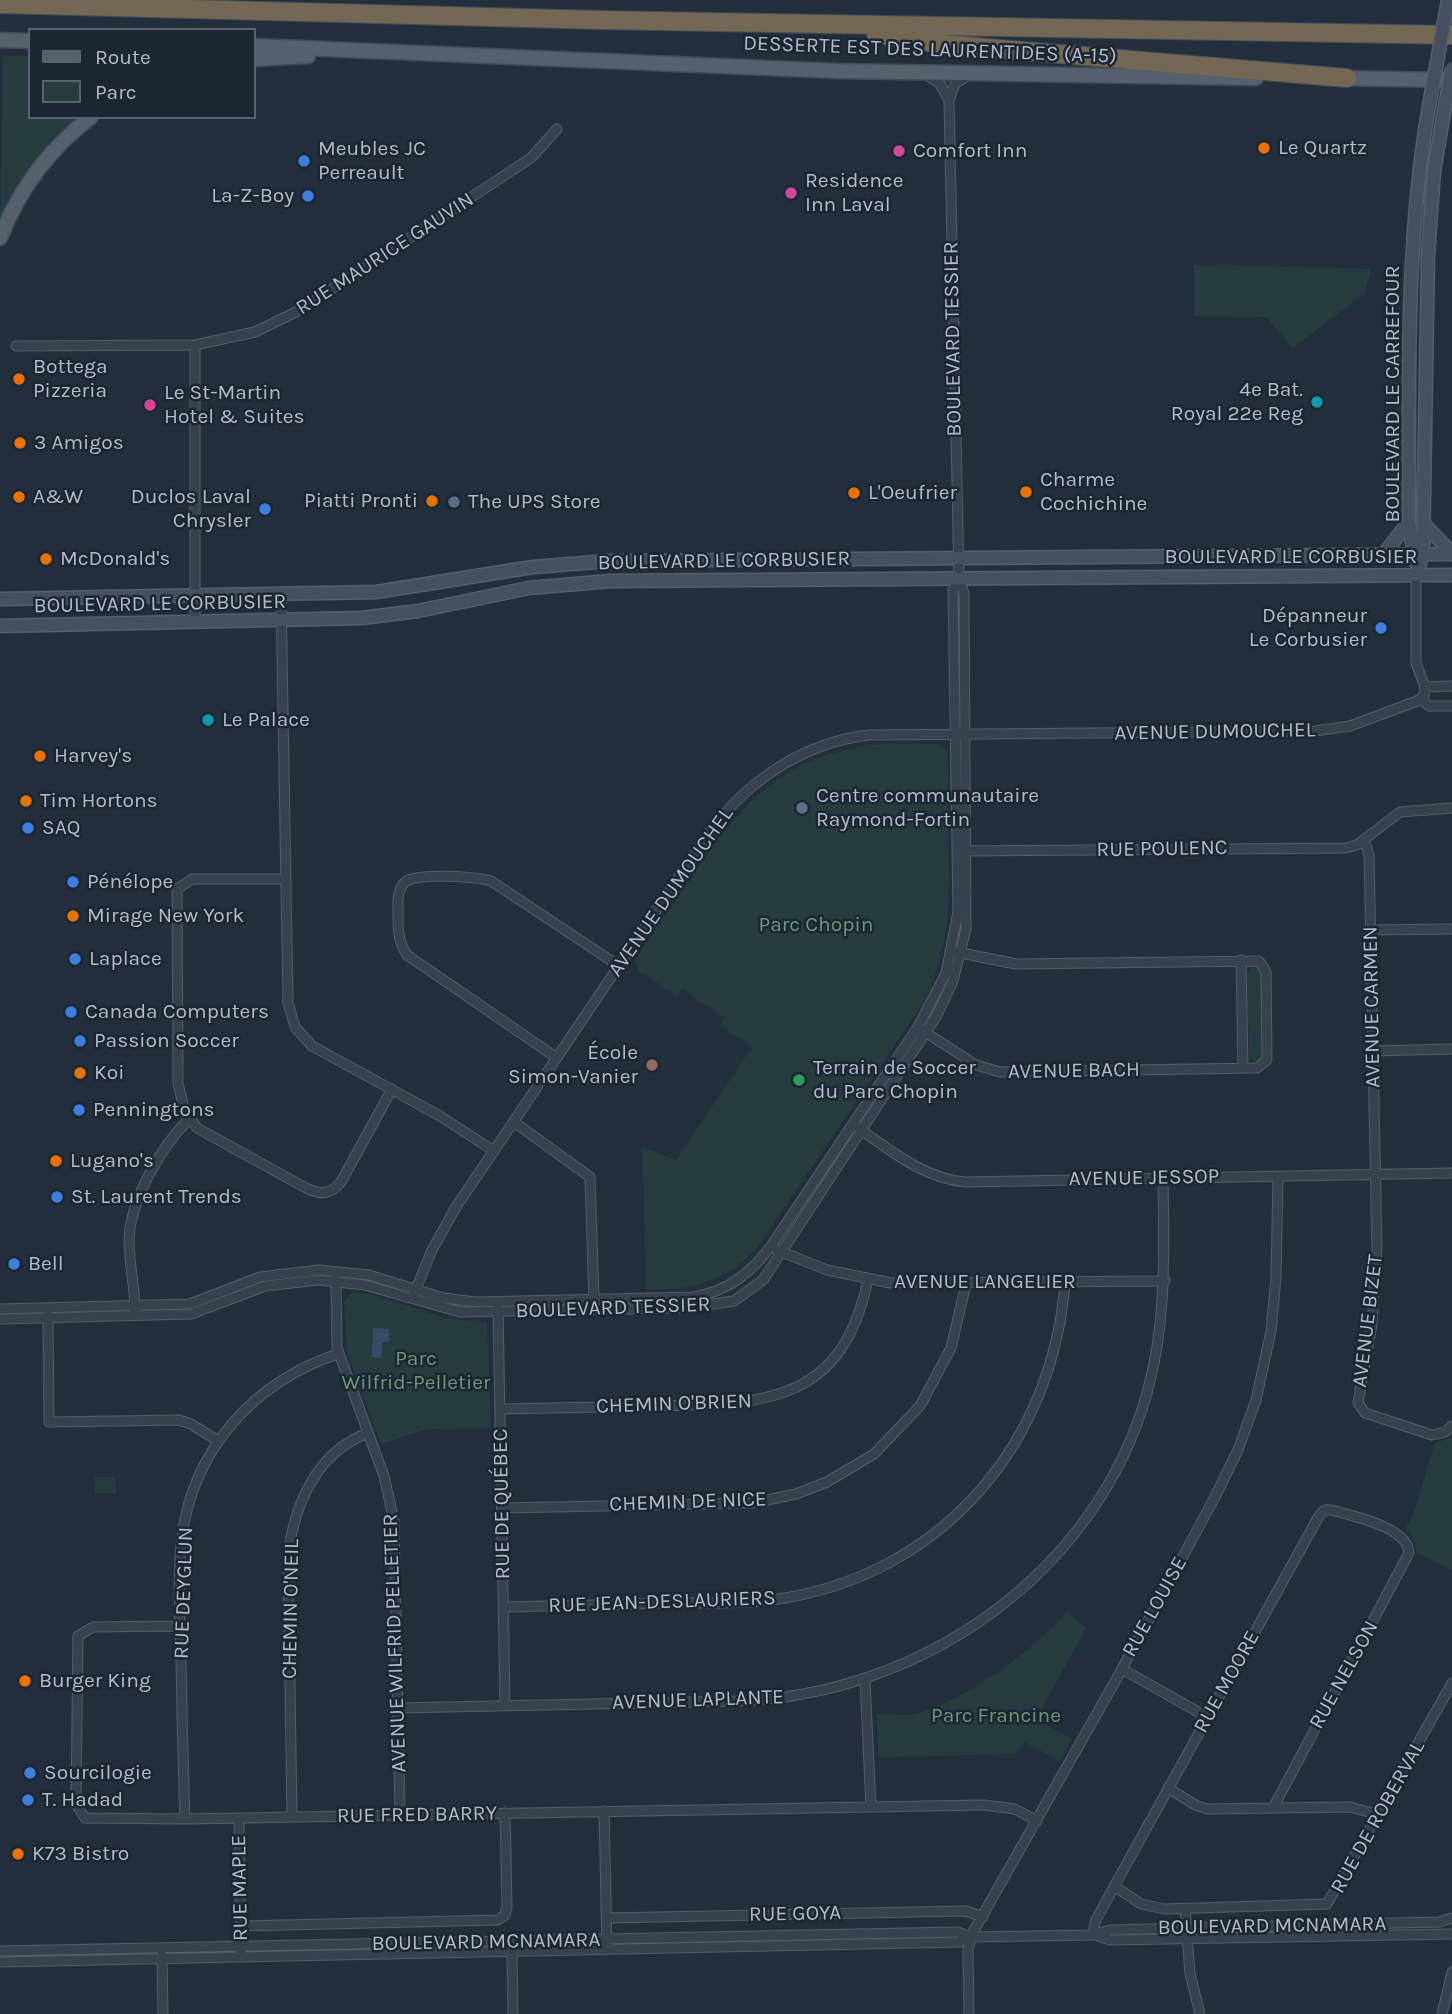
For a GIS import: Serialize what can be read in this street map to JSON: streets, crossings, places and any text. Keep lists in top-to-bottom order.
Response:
{
  "streets": {
    "main road": ["DESSERTE EST DES LAURENTIDES (A-15)"],
    "street": [
      "RUE MAURICE GAUVIN",
      "BOULEVARD TESSIER",
      "BOULEVARD LE CARREFOUR",
      "BOULEVARD LE CORBUSIER",
      "AVENUE DUMOUCHEL",
      "RUE POULENC",
      "AVENUE CARMEN",
      "AVENUE BACH",
      "AVENUE JESSOP",
      "AVENUE LANGELIER",
      "AVENUE BIZET",
      "CHEMIN O'BRIEN",
      "CHEMIN DE NICE",
      "RUE DE QUÉBEC",
      "RUE DEYGLUN",
      "RUE JEAN-DESLAURIERS",
      "RUE LOUISE",
      "CHEMIN O'NEIL",
      "AVENUE WILFRID PELLETIER",
      "RUE NELSON",
      "RUE MOORE",
      "AVENUE LAPLANTE",
      "RUE FRED BARRY",
      "RUE DE ROBERVAL",
      "RUE MAPLE",
      "RUE GOYA",
      "BOULEVARD MCNAMARA"
    ]
  },
  "crossings": [
    ["BOULEVARD TESSIER", "BOULEVARD LE CORBUSIER"],
    ["BOULEVARD TESSIER", "AVENUE DUMOUCHEL"],
    ["BOULEVARD TESSIER", "RUE POULENC"],
    ["BOULEVARD TESSIER", "AVENUE BACH"],
    ["BOULEVARD TESSIER", "AVENUE JESSOP"],
    ["BOULEVARD TESSIER", "AVENUE LANGELIER"],
    ["BOULEVARD TESSIER", "RUE DE QUÉBEC"],
    ["BOULEVARD TESSIER", "AVENUE WILFRID PELLETIER"],
    ["BOULEVARD LE CARREFOUR", "BOULEVARD LE CORBUSIER"],
    ["RUE POULENC", "AVENUE CARMEN"],
    ["AVENUE CARMEN", "AVENUE JESSOP"],
    ["AVENUE CARMEN", "AVENUE BIZET"],
    ["AVENUE JESSOP", "AVENUE BIZET"],
    ["AVENUE JESSOP", "RUE LOUISE"],
    ["AVENUE JESSOP", "AVENUE LAPLANTE"],
    ["AVENUE LANGELIER", "CHEMIN O'BRIEN"],
    ["AVENUE LANGELIER", "CHEMIN DE NICE"],
    ["AVENUE LANGELIER", "RUE JEAN-DESLAURIERS"],
    ["AVENUE LANGELIER", "AVENUE LAPLANTE"],
    ["CHEMIN O'BRIEN", "RUE DE QUÉBEC"],
    ["CHEMIN DE NICE", "RUE DE QUÉBEC"],
    ["RUE DE QUÉBEC", "RUE JEAN-DESLAURIERS"],
    ["RUE DE QUÉBEC", "AVENUE LAPLANTE"],
    ["RUE DEYGLUN", "AVENUE WILFRID PELLETIER"],
    ["RUE DEYGLUN", "RUE FRED BARRY"],
    ["RUE LOUISE", "RUE FRED BARRY"],
    ["RUE LOUISE", "RUE GOYA"],
    ["RUE LOUISE", "BOULEVARD MCNAMARA"],
    ["CHEMIN O'NEIL", "AVENUE WILFRID PELLETIER"],
    ["CHEMIN O'NEIL", "RUE FRED BARRY"],
    ["AVENUE WILFRID PELLETIER", "AVENUE LAPLANTE"],
    ["AVENUE WILFRID PELLETIER", "RUE FRED BARRY"],
    ["RUE NELSON", "RUE MOORE"],
    ["RUE MOORE", "RUE DE ROBERVAL"],
    ["RUE MOORE", "BOULEVARD MCNAMARA"],
    ["RUE FRED BARRY", "RUE MAPLE"],
    ["RUE MAPLE", "BOULEVARD MCNAMARA"]
  ],
  "parks": ["Parc Chopin", "Parc Wilfrid-Pelletier", "Parc Francine"],
  "places": [
    "Le Quartz",
    "Comfort Inn",
    "Meubles JC Perreault",
    "Residence Inn Laval",
    "La-Z-Boy",
    "Bottega Pizzeria",
    "4e Bat. Royal 22e Reg",
    "Le St-Martin Hotel & Suites",
    "3 Amigos",
    "Charme Cochichine",
    "L'Oeufrier",
    "A&W",
    "Piatti Pronti",
    "The UPS Store",
    "Duclos Laval Chrysler",
    "McDonald's",
    "Dépanneur Le Corbusier",
    "Le Palace",
    "Harvey's",
    "Tim Hortons",
    "Centre communautaire Raymond-Fortin",
    "SAQ",
    "Pénélope",
    "Mirage New York",
    "Laplace",
    "Canada Computers",
    "Passion Soccer",
    "École Simon-Vanier",
    "Koi",
    "Terrain de Soccer du Parc Chopin",
    "Penningtons",
    "Lugano's",
    "St. Laurent Trends",
    "Bell",
    "Burger King",
    "Sourcilogie",
    "T. Hadad",
    "K73 Bistro"
  ],
  "legend": ["Route", "Parc"]
}
